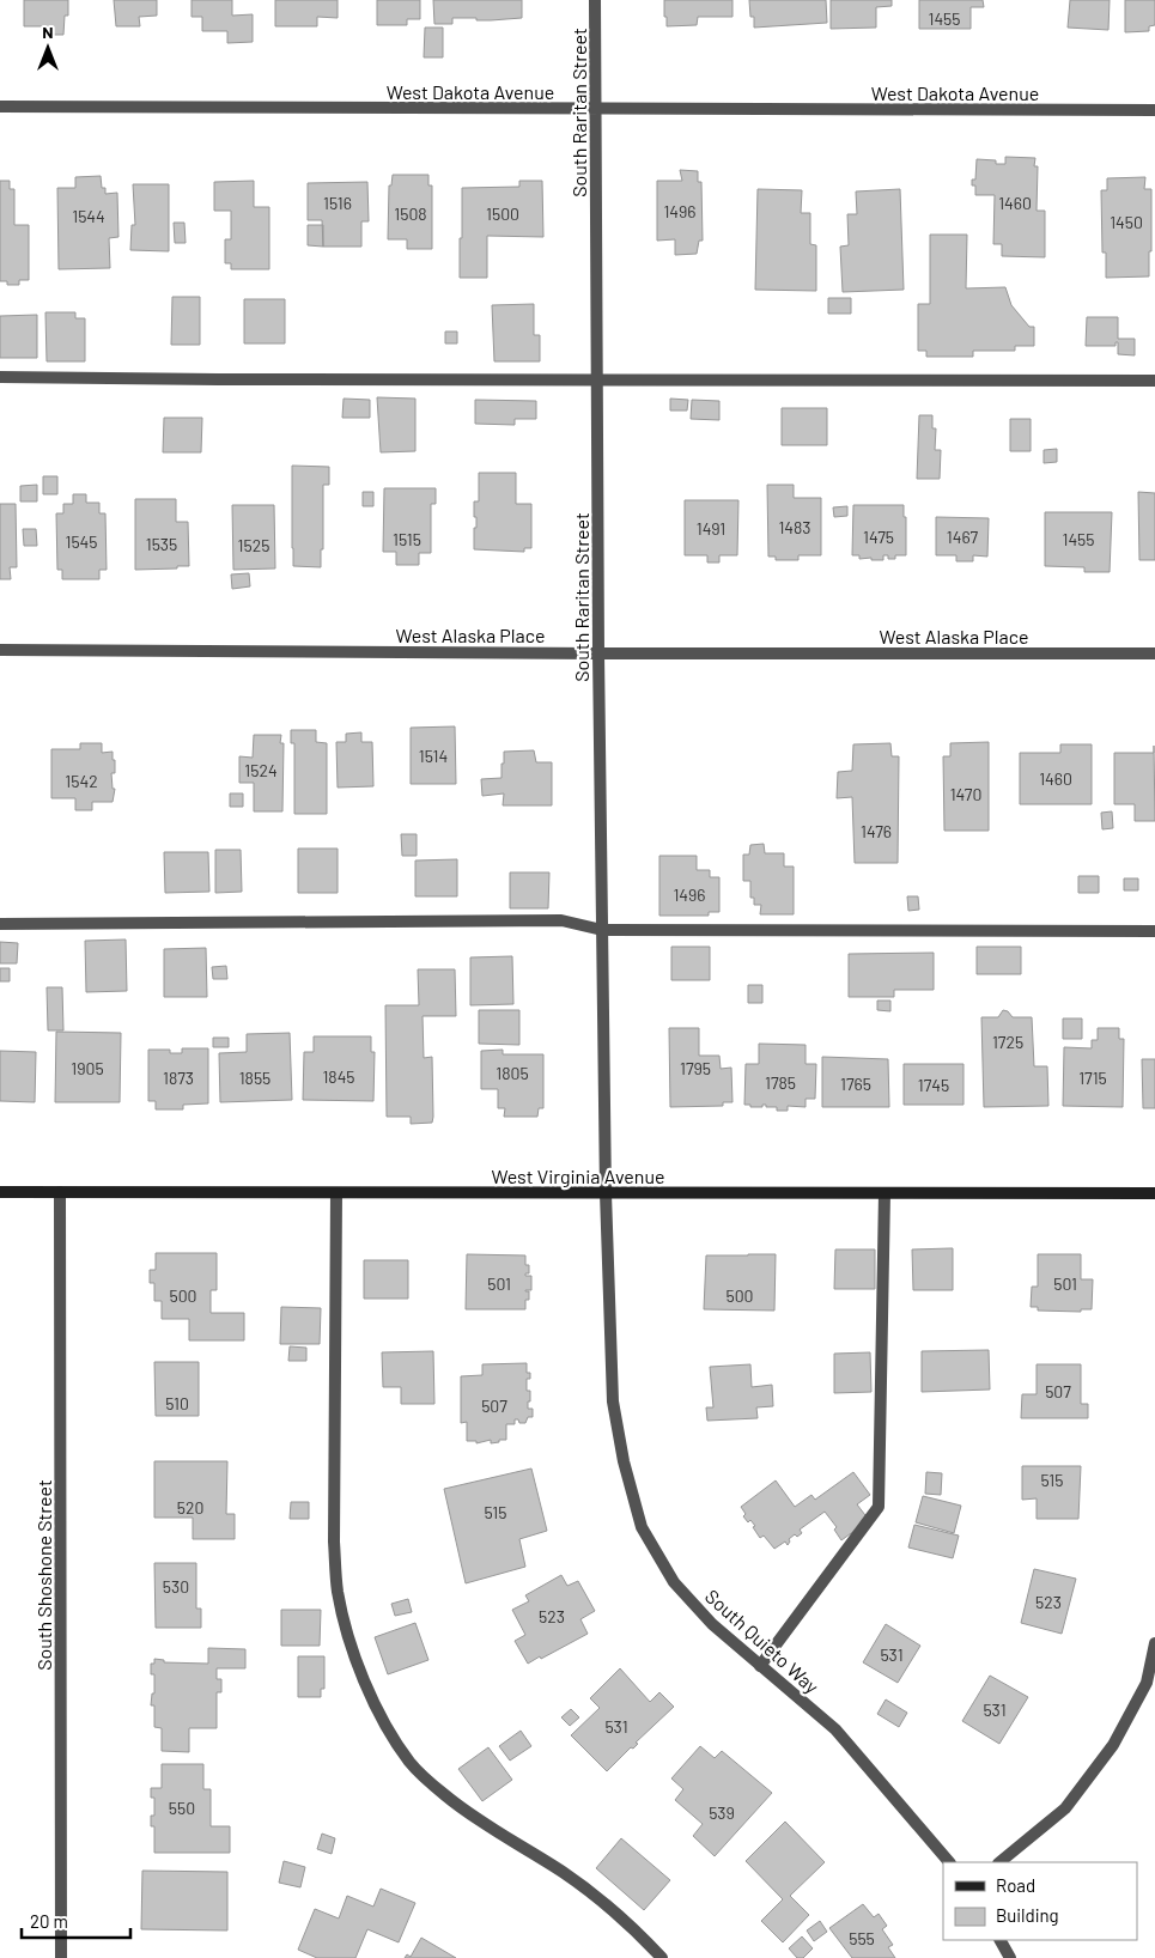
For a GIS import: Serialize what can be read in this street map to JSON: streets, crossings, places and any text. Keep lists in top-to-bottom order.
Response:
{
  "streets": {
    "street": [
      "West Dakota Avenue",
      "South Raritan Street",
      "West Alaska Place",
      "West Virginia Avenue",
      "South Shoshone Street",
      "South Quieto Way"
    ]
  },
  "crossings": [
    ["West Dakota Avenue", "South Raritan Street"],
    ["South Raritan Street", "West Alaska Place"],
    ["South Raritan Street", "West Virginia Avenue"],
    ["South Raritan Street", "South Quieto Way"],
    ["West Virginia Avenue", "South Shoshone Street"],
    ["West Virginia Avenue", "South Quieto Way"]
  ],
  "house_numbers": [
    "1455",
    "1516",
    "1460",
    "1496",
    "1508",
    "1500",
    "1544",
    "1450",
    "1483",
    "1491",
    "1475",
    "1467",
    "1515",
    "1455",
    "1545",
    "1535",
    "1525",
    "1514",
    "1524",
    "1460",
    "1542",
    "1470",
    "1476",
    "1496",
    "1725",
    "1905",
    "1795",
    "1805",
    "1845",
    "1873",
    "1855",
    "1715",
    "1785",
    "1765",
    "1745",
    "501",
    "501",
    "500",
    "500",
    "507",
    "510",
    "507",
    "515",
    "520",
    "515",
    "530",
    "523",
    "523",
    "531",
    "531",
    "531",
    "550",
    "539",
    "555"
  ],
  "legend": ["Road", "Building"],
  "scale_bar": "20 m",
  "north": "top"
}
